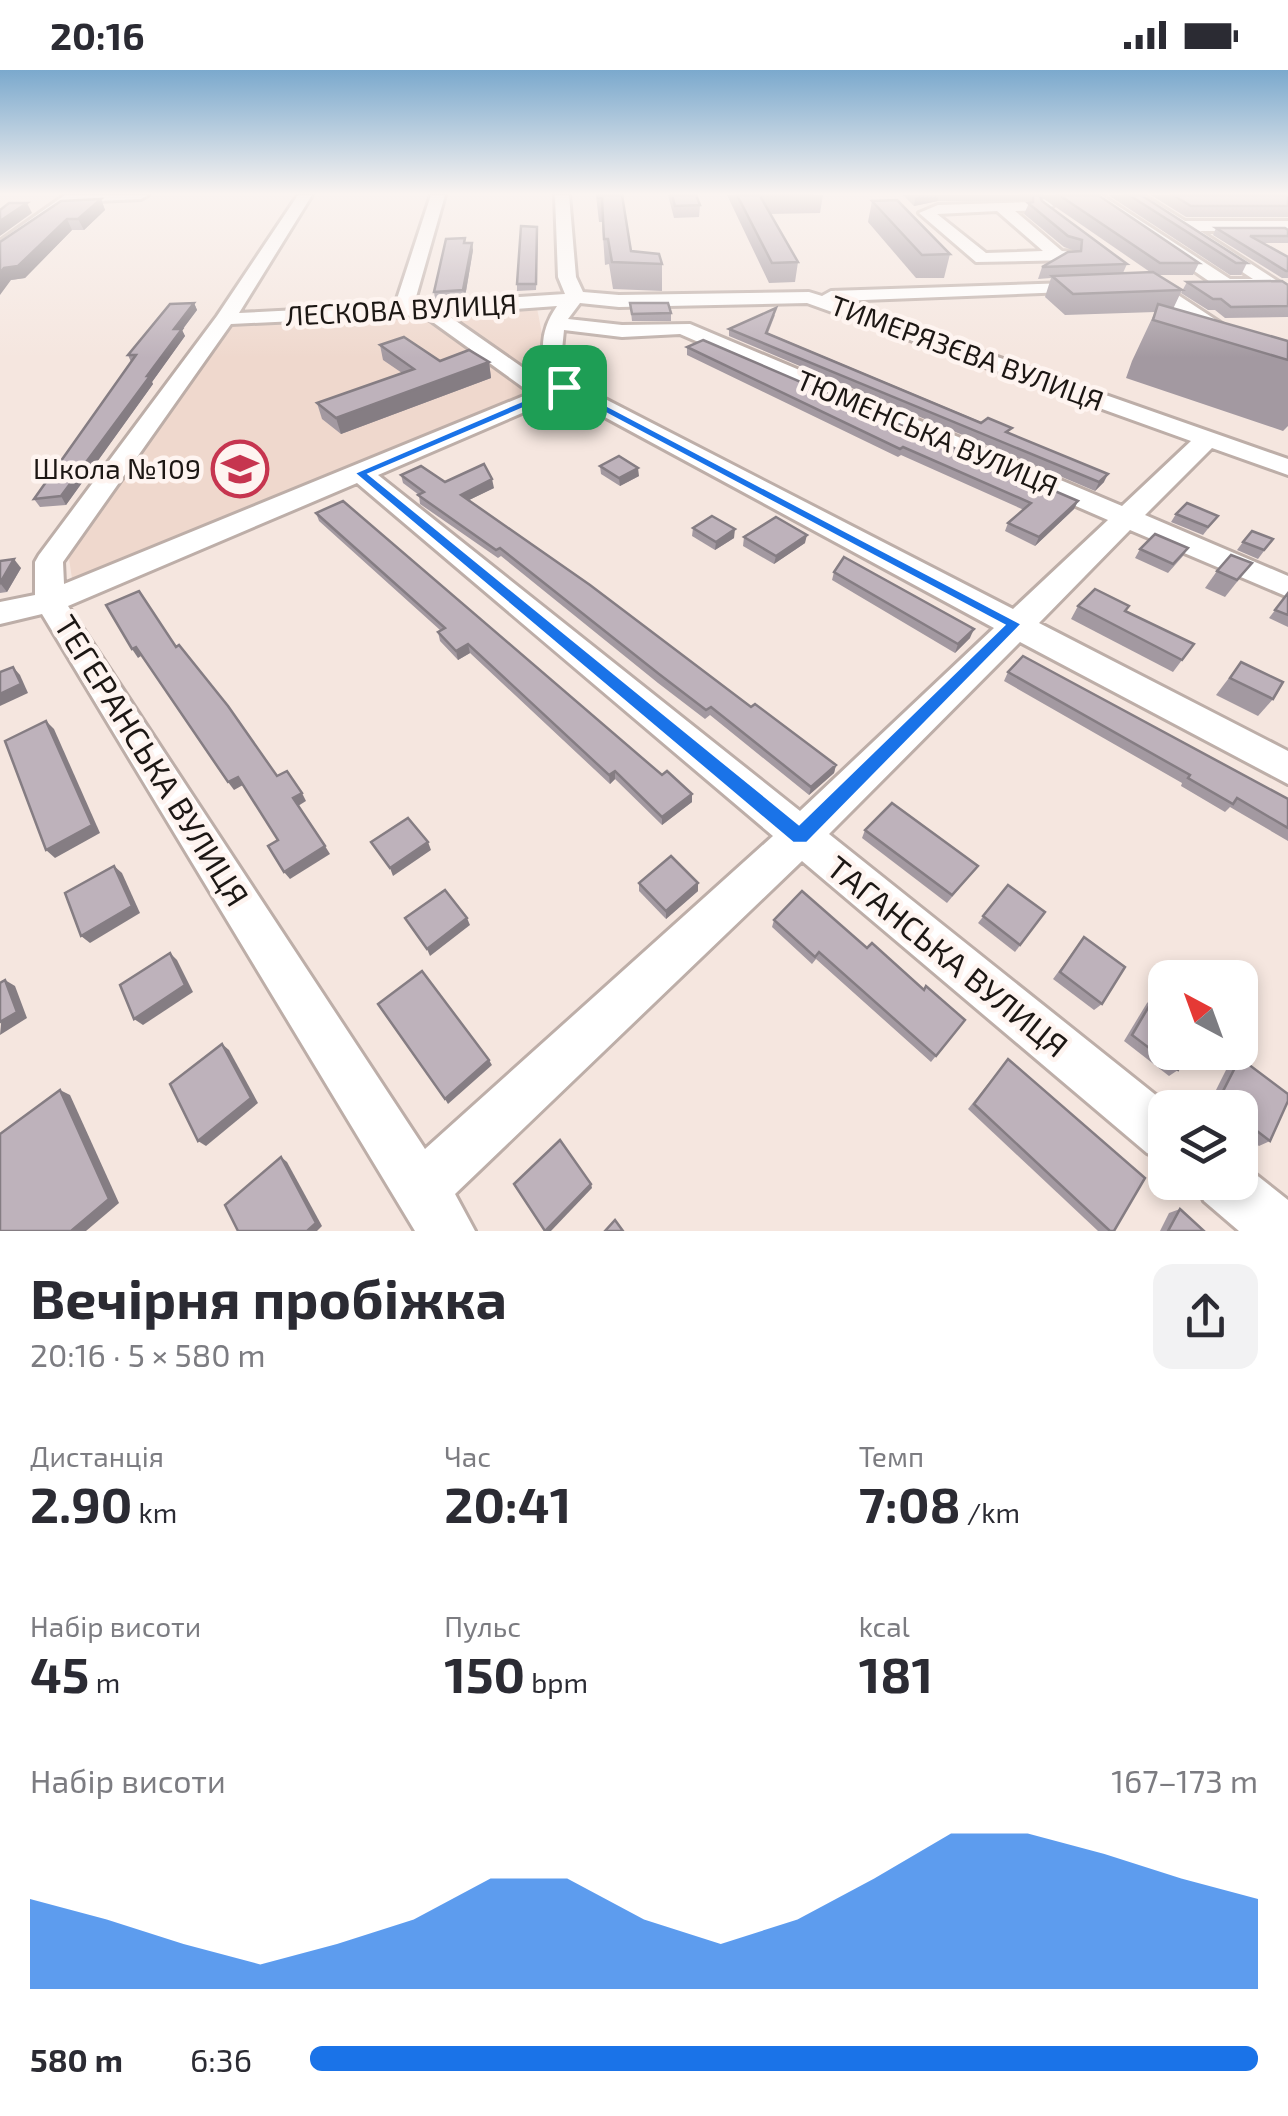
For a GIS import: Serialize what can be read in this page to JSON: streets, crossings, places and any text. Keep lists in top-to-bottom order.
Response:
{
  "streets": {
    "street": [
      "ЛЕСКОВА ВУЛИЦЯ",
      "ТИМЕРЯЗЄВА ВУЛИЦЯ",
      "ТЮМЕНСЬКА ВУЛИЦЯ",
      "ТЕГЕРАНСЬКА ВУЛИЦЯ",
      "ТАГАНСЬКА ВУЛИЦЯ"
    ]
  },
  "crossings": [
    ["ЛЕСКОВА ВУЛИЦЯ", "ТИМЕРЯЗЄВА ВУЛИЦЯ"],
    ["ЛЕСКОВА ВУЛИЦЯ", "ТЕГЕРАНСЬКА ВУЛИЦЯ"]
  ],
  "places": {
    "school or university": ["Школа №109"]
  },
  "north": "top left",
  "page": {
    "status": "20:16",
    "heading": ["Вечірня пробіжка", "20:16 · 5 × 580 m"],
    "stats": [
      ["Дистанція", "2.90 km"],
      ["Час", "20:41"],
      ["Темп", "7:08 /km"],
      ["Набір висоти", "45 m"],
      ["Пульс", "150 bpm"],
      ["kcal", "181"]
    ],
    "chart": ["Набір висоти", "167–173 m"],
    "list": [
      {
        "name": "580 m",
        "note": "6:36"
      }
    ]
  }
}
